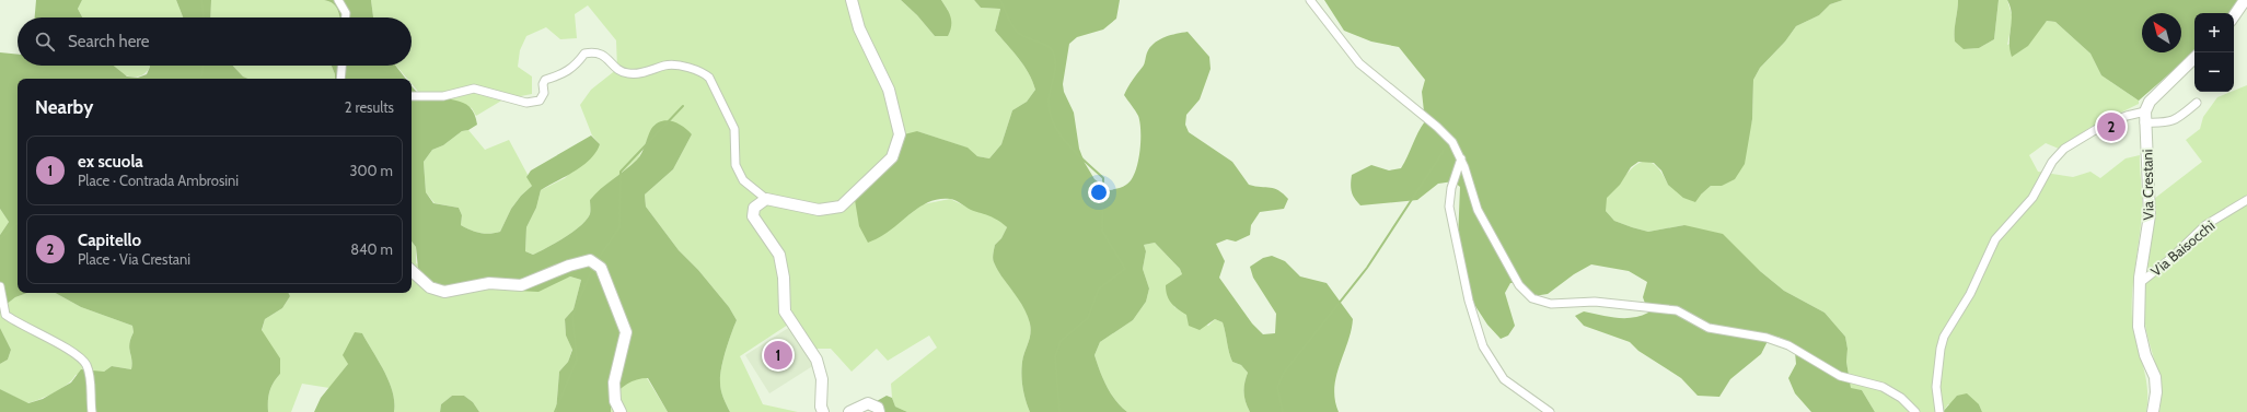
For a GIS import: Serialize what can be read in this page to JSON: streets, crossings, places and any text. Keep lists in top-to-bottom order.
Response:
{
  "streets": {
    "street": ["Via Crestani", "Via Baisocchi"]
  },
  "crossings": [
    ["Via Crestani", "Via Baisocchi"]
  ],
  "north": "top left",
  "page": {
    "map_buttons": ["+", "−"],
    "search": "Search here",
    "heading": ["Nearby", "2 results"],
    "pins": ["2", "1"],
    "list": [
      {
        "mark": "1",
        "name": "ex scuola",
        "note": "Place · Contrada Ambrosini",
        "value": "300 m"
      },
      {
        "mark": "2",
        "name": "Capitello",
        "note": "Place · Via Crestani",
        "value": "840 m"
      }
    ]
  }
}
